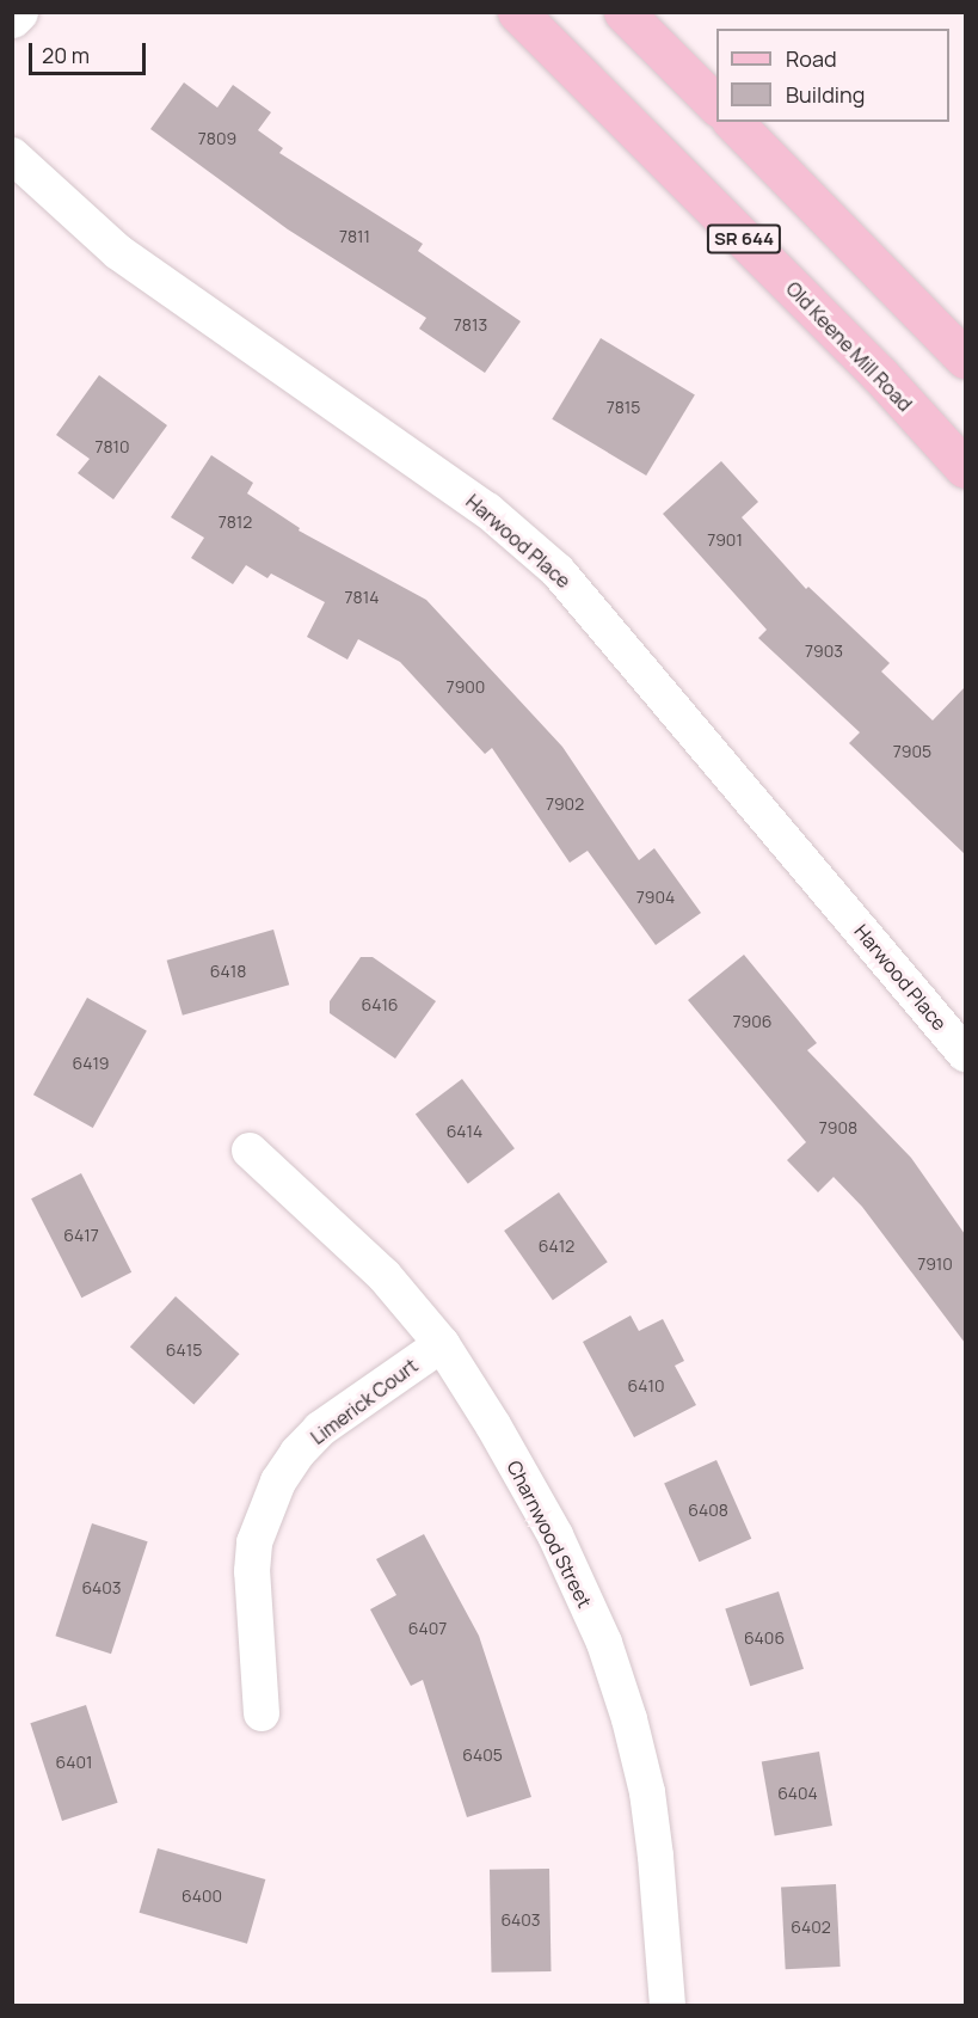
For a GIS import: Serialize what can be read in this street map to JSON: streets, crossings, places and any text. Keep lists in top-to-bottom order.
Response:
{
  "streets": {
    "main road": ["SR 644", "Old Keene Mill Road"],
    "street": ["Harwood Place", "Limerick Court", "Charnwood Street"]
  },
  "crossings": [
    ["Limerick Court", "Charnwood Street"]
  ],
  "house_numbers": [
    "7809",
    "7811",
    "7813",
    "7815",
    "7810",
    "7812",
    "7901",
    "7814",
    "7903",
    "7900",
    "7905",
    "7902",
    "7904",
    "6418",
    "6416",
    "7906",
    "6419",
    "7908",
    "6414",
    "6417",
    "6412",
    "7910",
    "6415",
    "6410",
    "6408",
    "6403",
    "6407",
    "6406",
    "6405",
    "6401",
    "6404",
    "6400",
    "6403",
    "6402"
  ],
  "legend": ["Road", "Building"],
  "scale_bar": "20 m"
}
